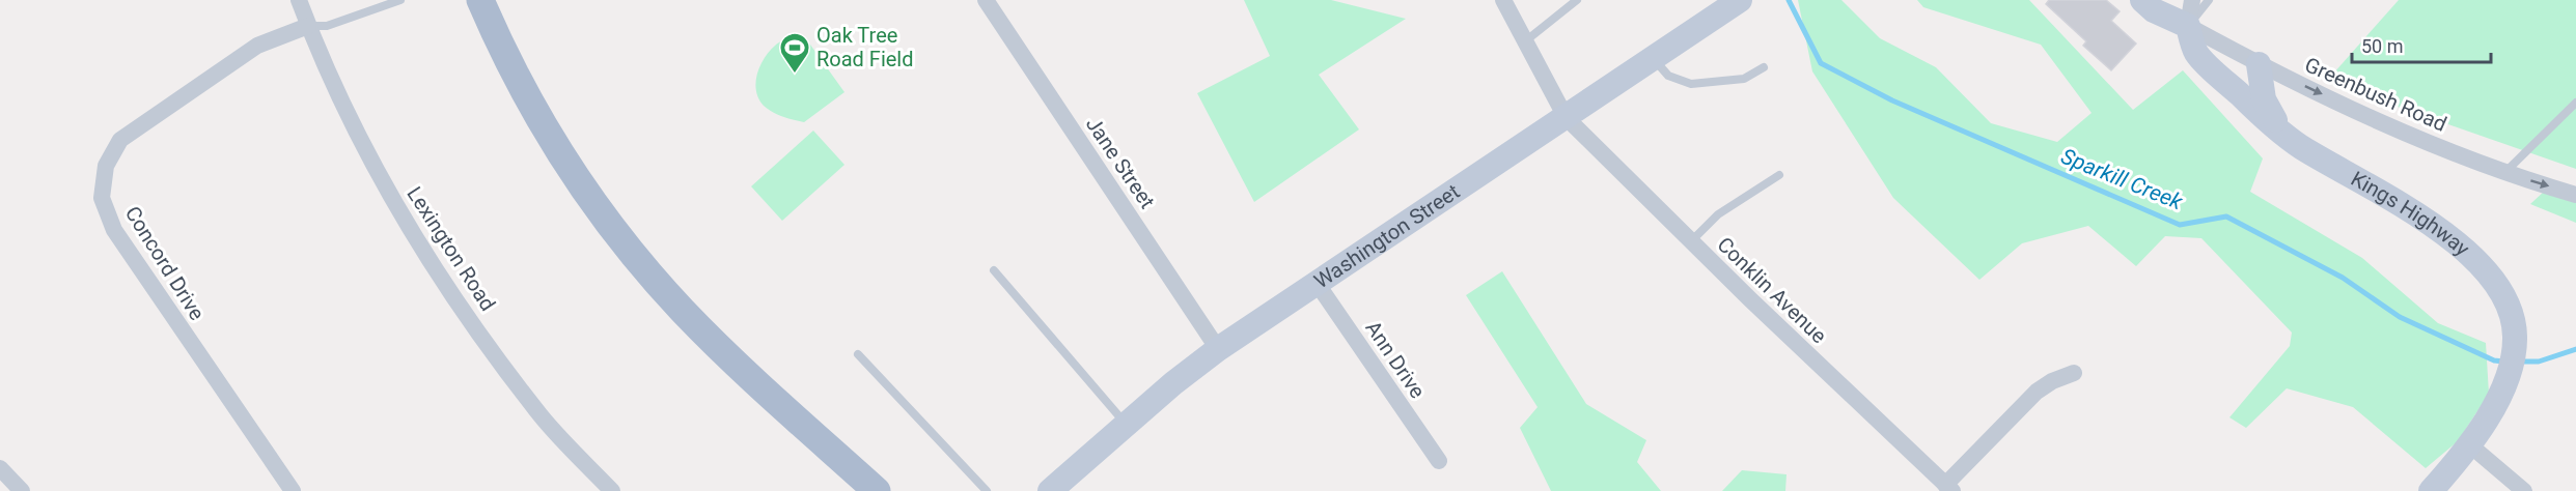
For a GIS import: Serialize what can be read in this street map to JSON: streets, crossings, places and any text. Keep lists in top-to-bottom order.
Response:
{
  "streets": {
    "main road": ["Kings Highway", "Washington Street"],
    "street": [
      "Greenbush Road",
      "Jane Street",
      "Lexington Road",
      "Concord Drive",
      "Conklin Avenue",
      "Ann Drive"
    ]
  },
  "crossings": [
    ["Greenbush Road", "Kings Highway"],
    ["Jane Street", "Washington Street"],
    ["Washington Street", "Conklin Avenue"],
    ["Washington Street", "Ann Drive"],
    ["Lexington Road", "Concord Drive"]
  ],
  "one_way": ["Greenbush Road"],
  "water": ["Sparkill Creek"],
  "places": {
    "sports": ["Oak Tree Road Field"]
  },
  "scale_bar": "50 m"
}
